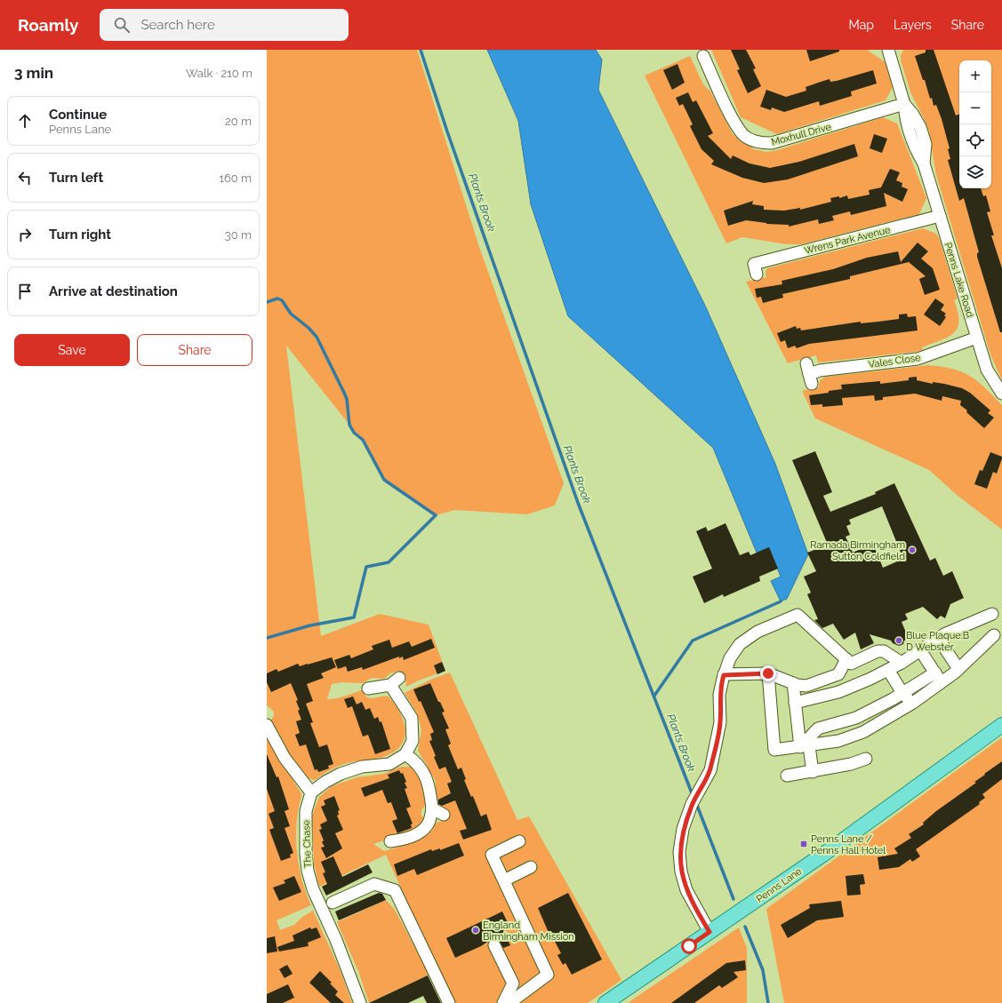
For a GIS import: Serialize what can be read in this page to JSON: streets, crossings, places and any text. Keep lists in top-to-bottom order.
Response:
{
  "streets": {
    "main road": ["Penns Lane"],
    "street": [
      "Moxhull Drive",
      "Wrens Park Avenue",
      "Penns Lake Road",
      "Vales Close",
      "The Chase"
    ]
  },
  "crossings": [
    ["Moxhull Drive", "Penns Lake Road"],
    ["Wrens Park Avenue", "Penns Lake Road"],
    ["Penns Lake Road", "Vales Close"]
  ],
  "water": ["Plants Brook"],
  "places": {
    "other": ["Ramada Birmingham Sutton Coldfield", "Blue Plaque:B D Webster", "England Birmingham Mission"],
    "transit": ["Penns Lane / Penns Hall Hotel"]
  },
  "page": {
    "header": "Roamly",
    "search": "Search here",
    "nav": ["Map", "Layers", "Share"],
    "heading": ["3 min", "Walk · 210 m"],
    "map_buttons": ["+", "−"],
    "list": [
      ["Continue", "Penns Lane", "20 m"],
      ["Turn left", "160 m"],
      ["Turn right", "30 m"],
      "Arrive at destination"
    ],
    "buttons": ["Save", "Share"]
  }
}
